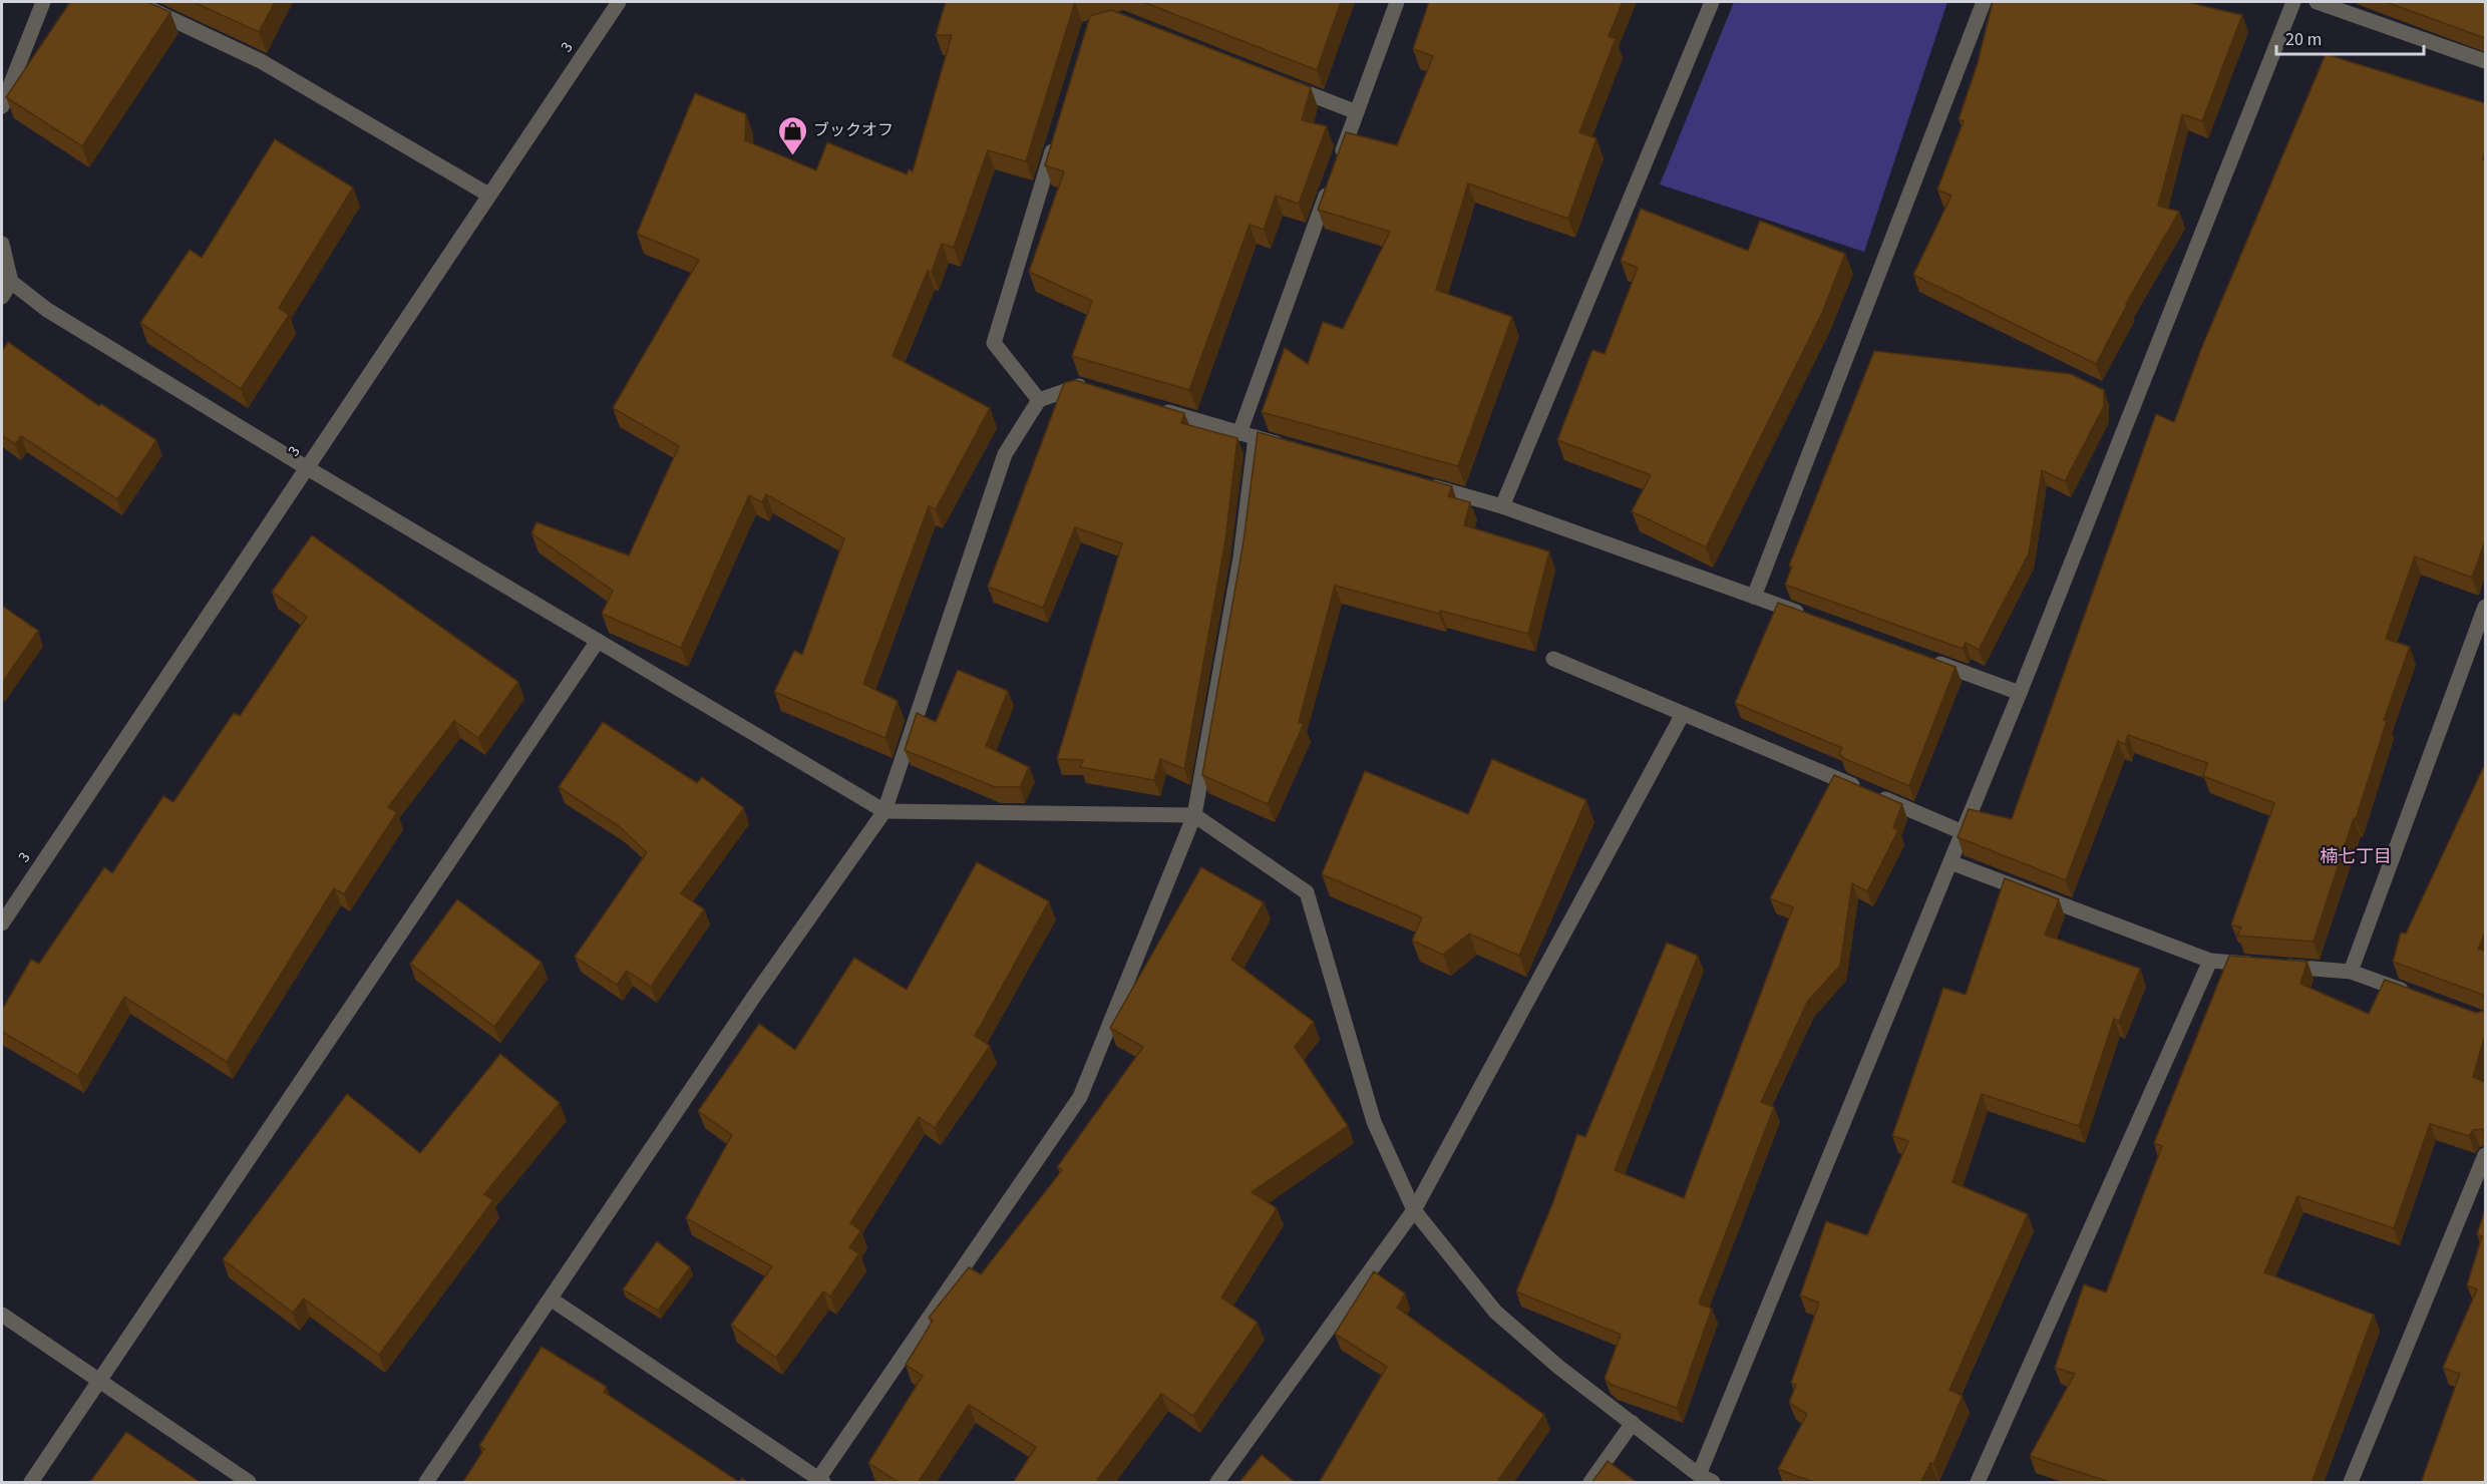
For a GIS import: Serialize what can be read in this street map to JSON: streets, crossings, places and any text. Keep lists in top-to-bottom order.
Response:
{
  "streets": {
    "street": ["3"]
  },
  "districts": ["楠七丁目"],
  "places": {
    "shop": ["ブックオフ"]
  },
  "scale_bar": "20 m"
}
